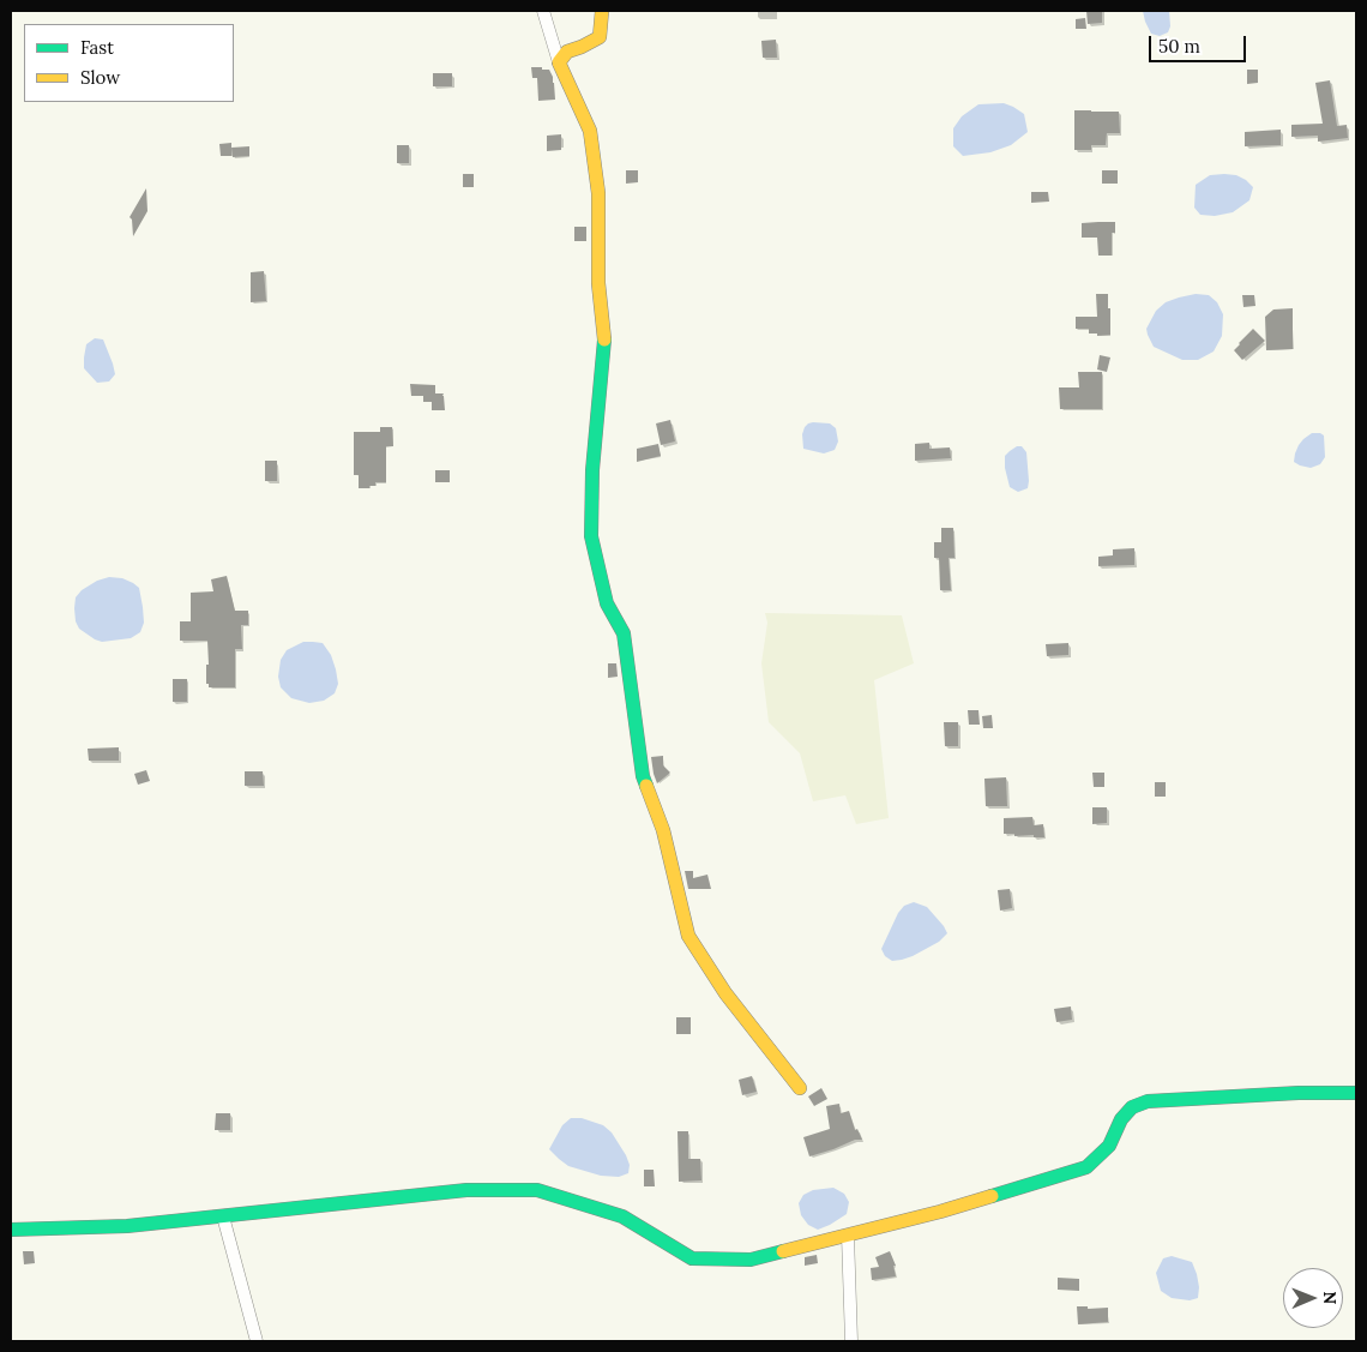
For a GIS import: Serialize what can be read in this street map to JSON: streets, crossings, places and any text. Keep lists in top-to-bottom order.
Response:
{
  "legend": ["Fast", "Slow"],
  "scale_bar": "50 m",
  "north": "right"
}
